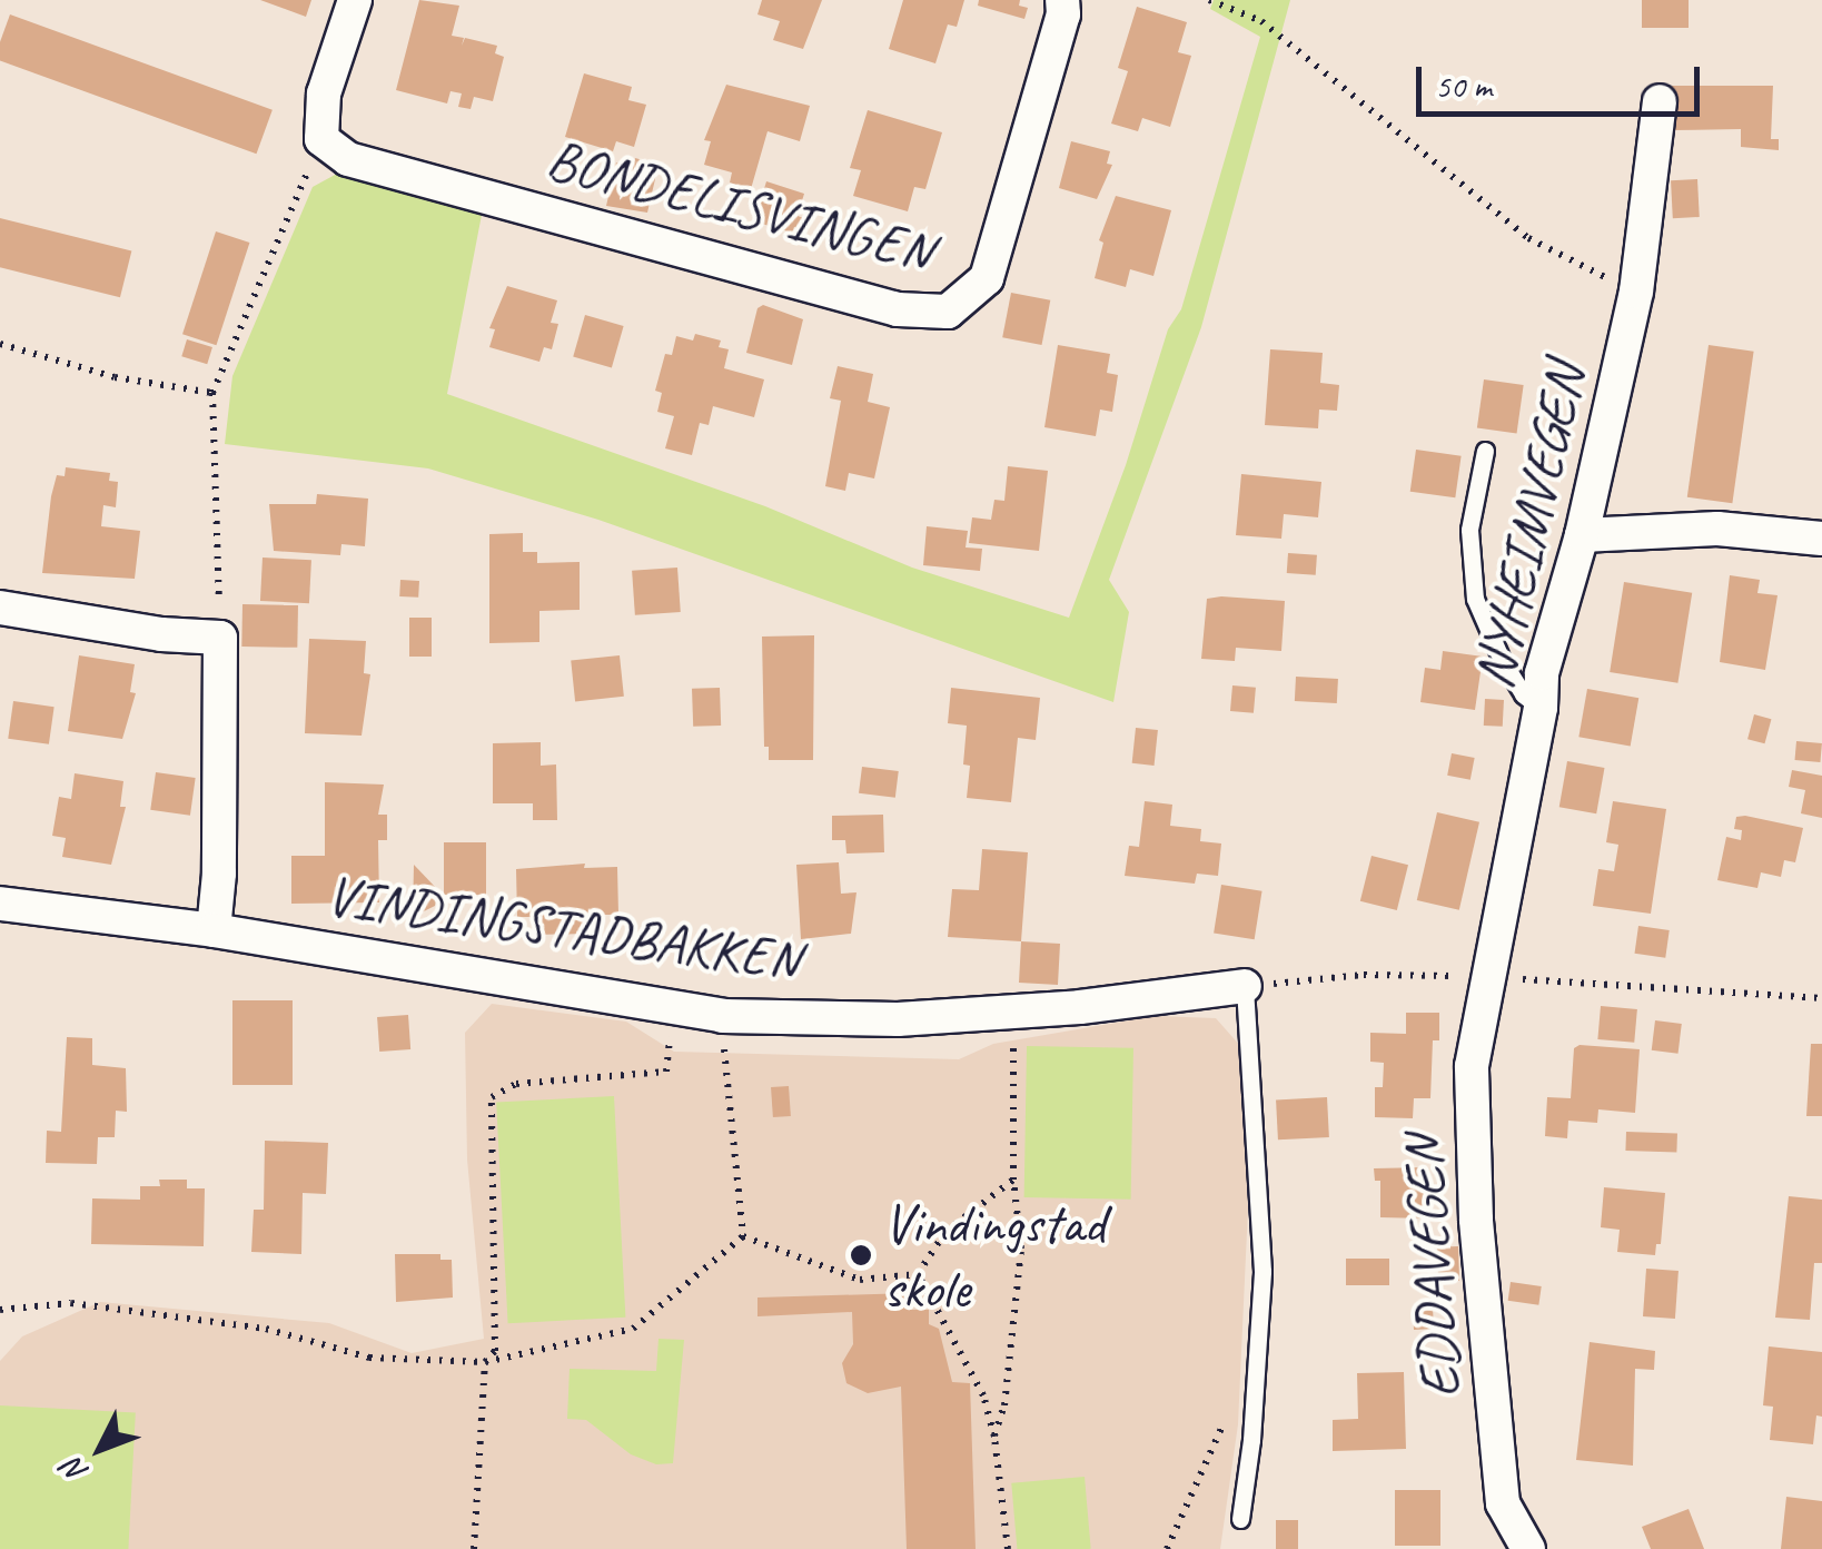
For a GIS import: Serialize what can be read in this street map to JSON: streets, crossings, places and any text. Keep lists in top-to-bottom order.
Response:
{
  "streets": {
    "street": [
      "BONDELISVINGEN",
      "NYHEIMVEGEN",
      "VINDINGSTADBAKKEN",
      "EDDAVEGEN"
    ]
  },
  "crossings": [
    ["NYHEIMVEGEN", "EDDAVEGEN"]
  ],
  "places": ["Vindingstad skole"],
  "scale_bar": "50 m",
  "north": "bottom left"
}
